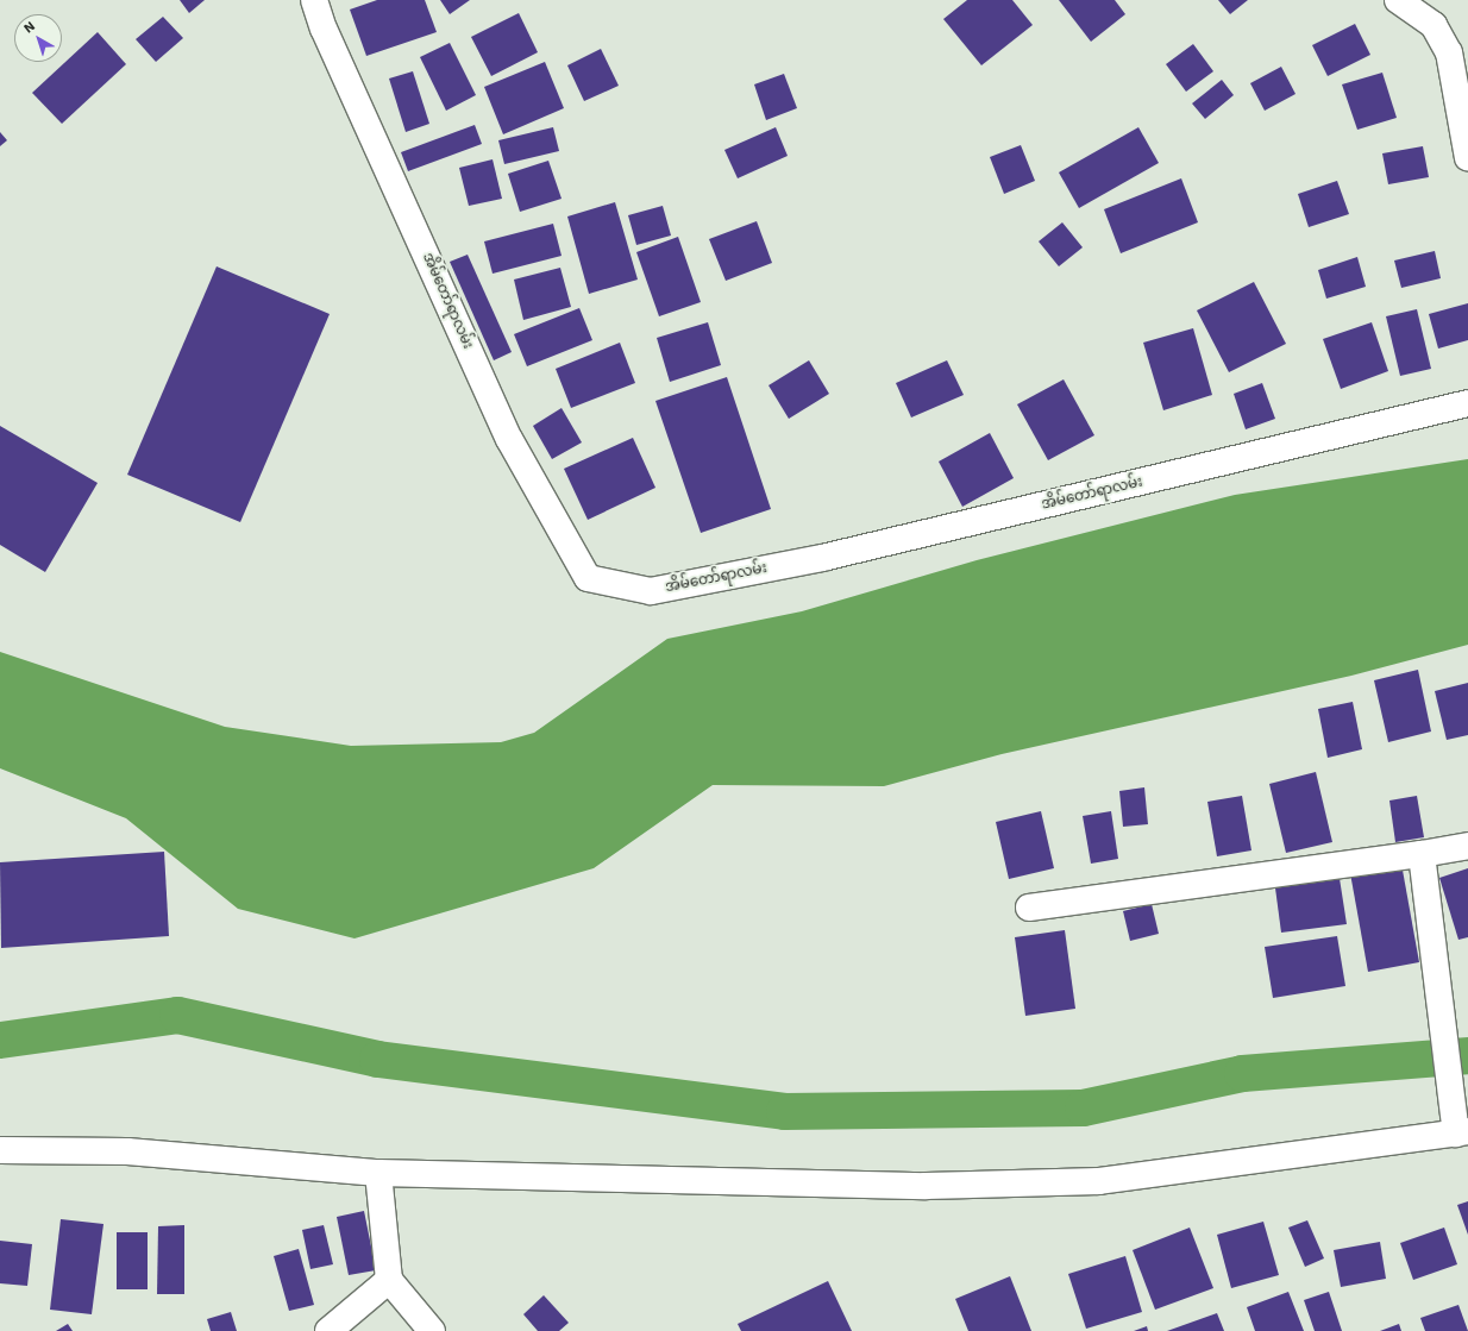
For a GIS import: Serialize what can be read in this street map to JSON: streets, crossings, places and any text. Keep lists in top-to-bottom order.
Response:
{
  "streets": {
    "street": ["အိမ်တော်ရာလမ်း"]
  },
  "north": "top left"
}
